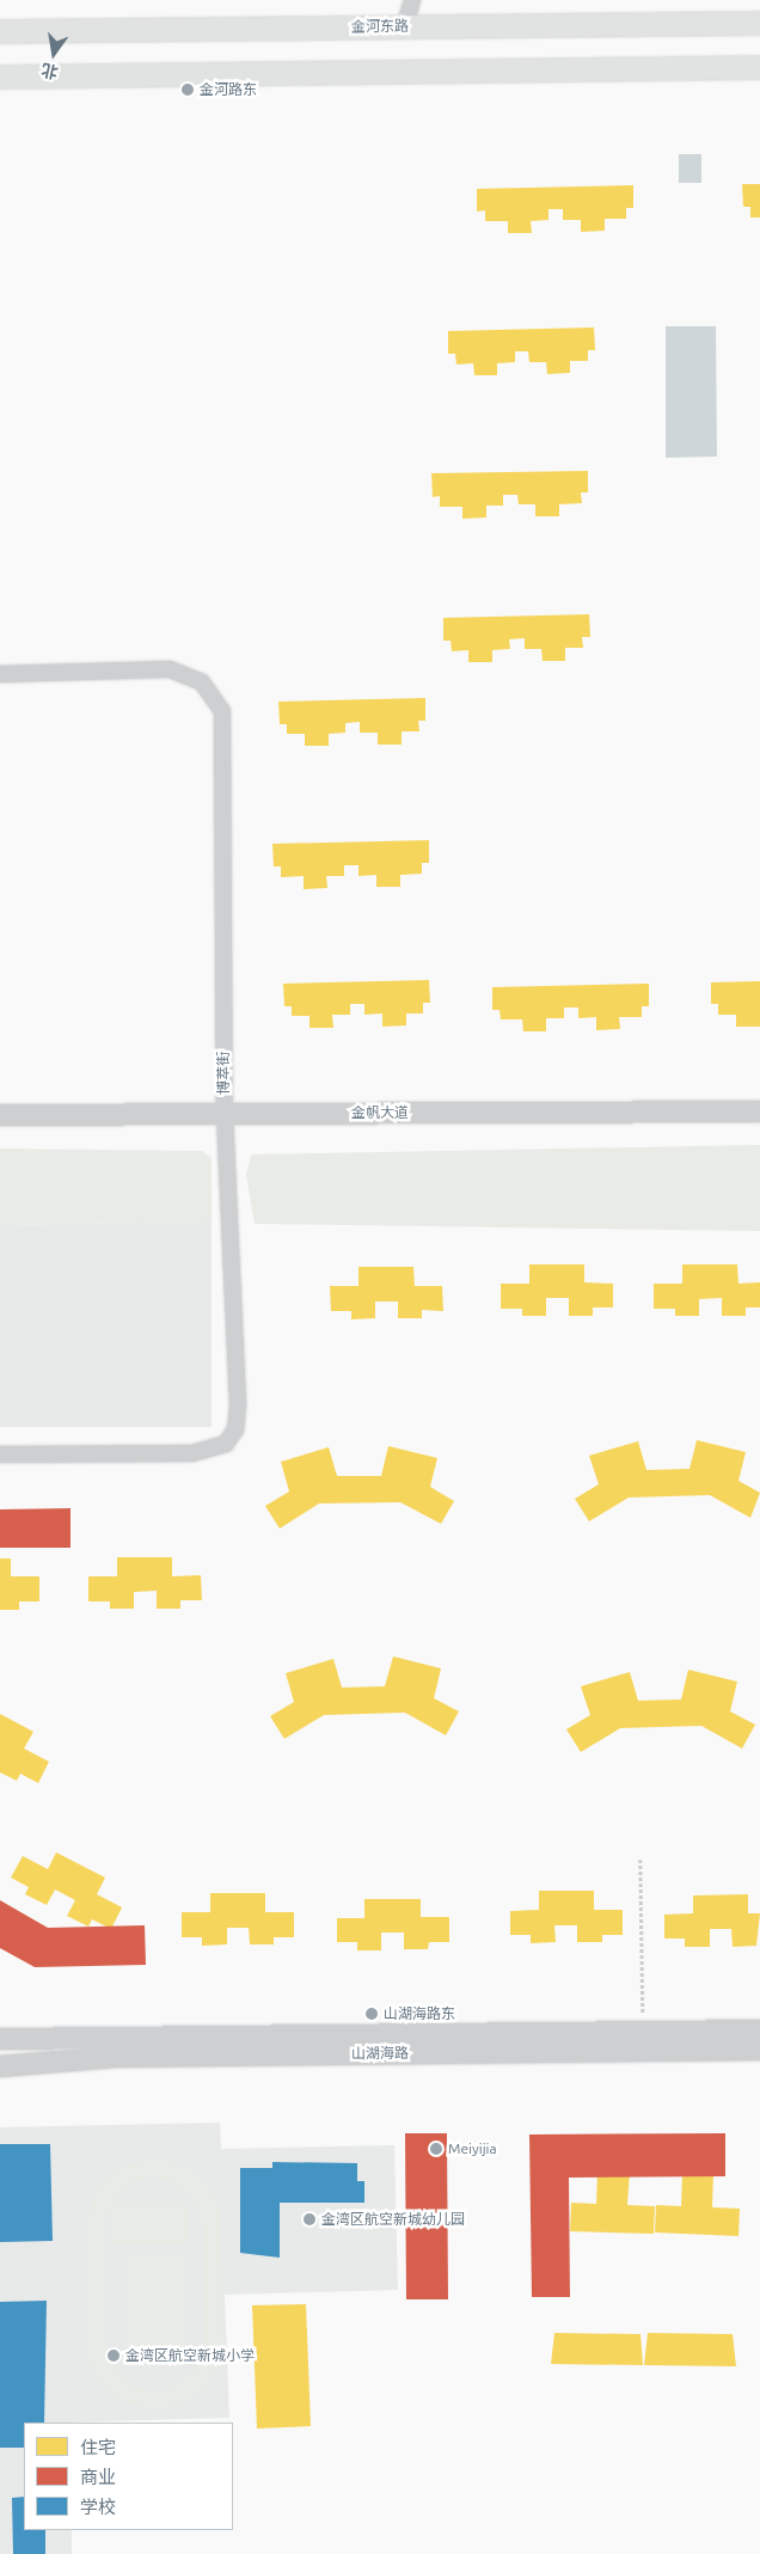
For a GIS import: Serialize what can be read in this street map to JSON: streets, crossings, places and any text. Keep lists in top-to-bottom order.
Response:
{
  "streets": {
    "main road": ["金河东路"],
    "street": ["博萃街", "金帆大道", "山湖海路"]
  },
  "crossings": [
    ["博萃街", "金帆大道"]
  ],
  "places": [
    "金河路东",
    "山湖海路东",
    "Meiyijia",
    "金湾区航空新城幼儿园",
    "金湾区航空新城小学"
  ],
  "legend": ["住宅", "商业", "学校"],
  "north": "bottom"
}
